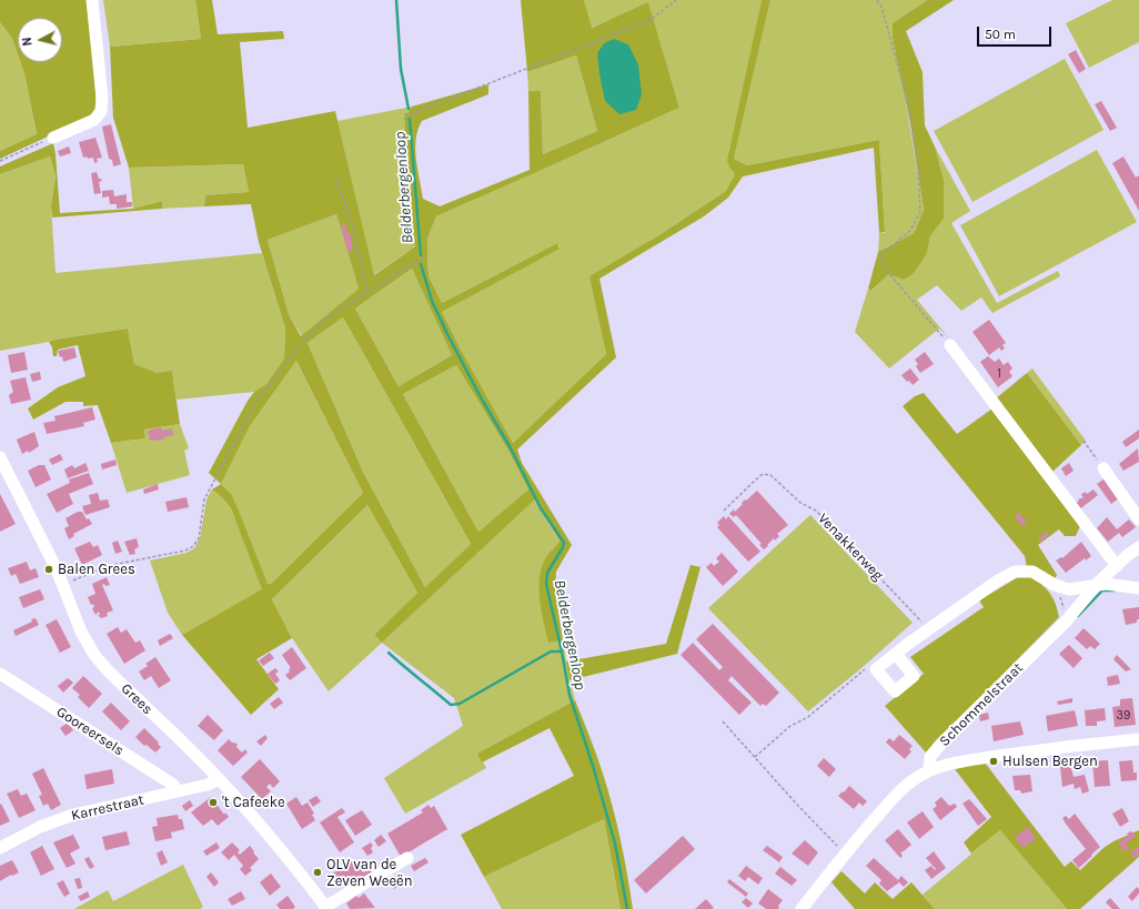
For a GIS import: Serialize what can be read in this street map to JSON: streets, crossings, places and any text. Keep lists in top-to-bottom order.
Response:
{
  "streets": {
    "street": [
      "Grees",
      "Schommelstraat",
      "Gooreersels",
      "Karrestraat"
    ],
    "path": ["Venakkerweg"]
  },
  "crossings": [
    ["Grees", "Karrestraat"],
    ["Gooreersels", "Karrestraat"]
  ],
  "water": ["Belderbergenloop"],
  "places": [
    "Balen Grees",
    "Hulsen Bergen",
    "'t Cafeeke",
    "OLV van de Zeven Weeën"
  ],
  "house_numbers": ["1", "39"],
  "scale_bar": "50 m",
  "north": "left"
}
